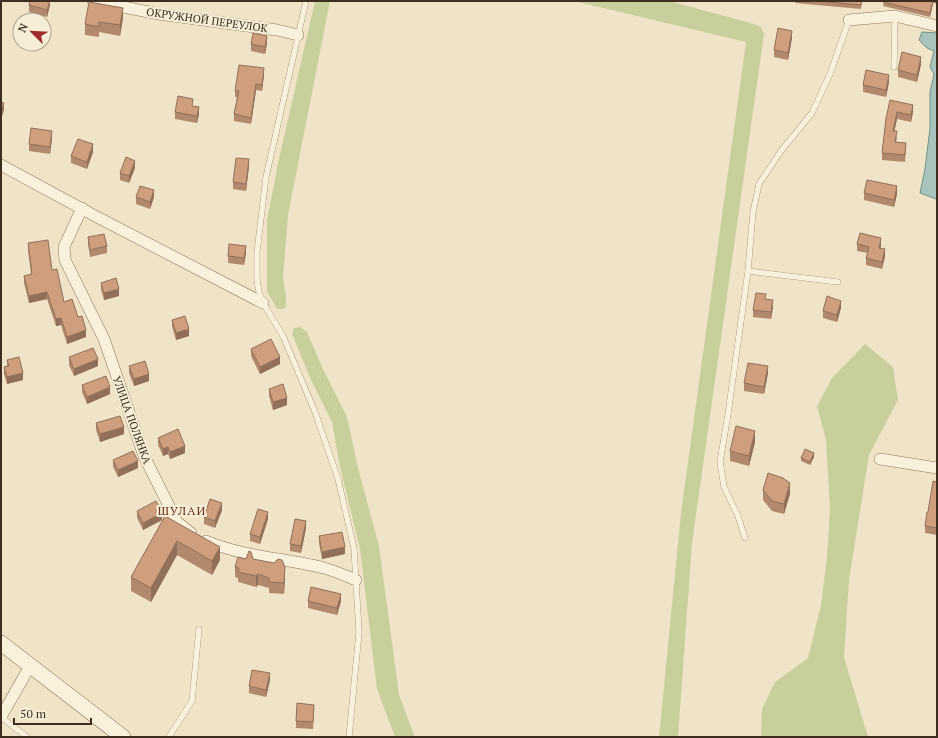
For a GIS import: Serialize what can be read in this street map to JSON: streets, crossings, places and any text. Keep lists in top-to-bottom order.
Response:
{
  "streets": {
    "street": ["ОКРУЖНОЙ ПЕРЕУЛОК", "УЛИЦА ПОЛЯНКА"]
  },
  "districts": ["ШУЛАИ"],
  "scale_bar": "50 m",
  "north": "top left"
}
